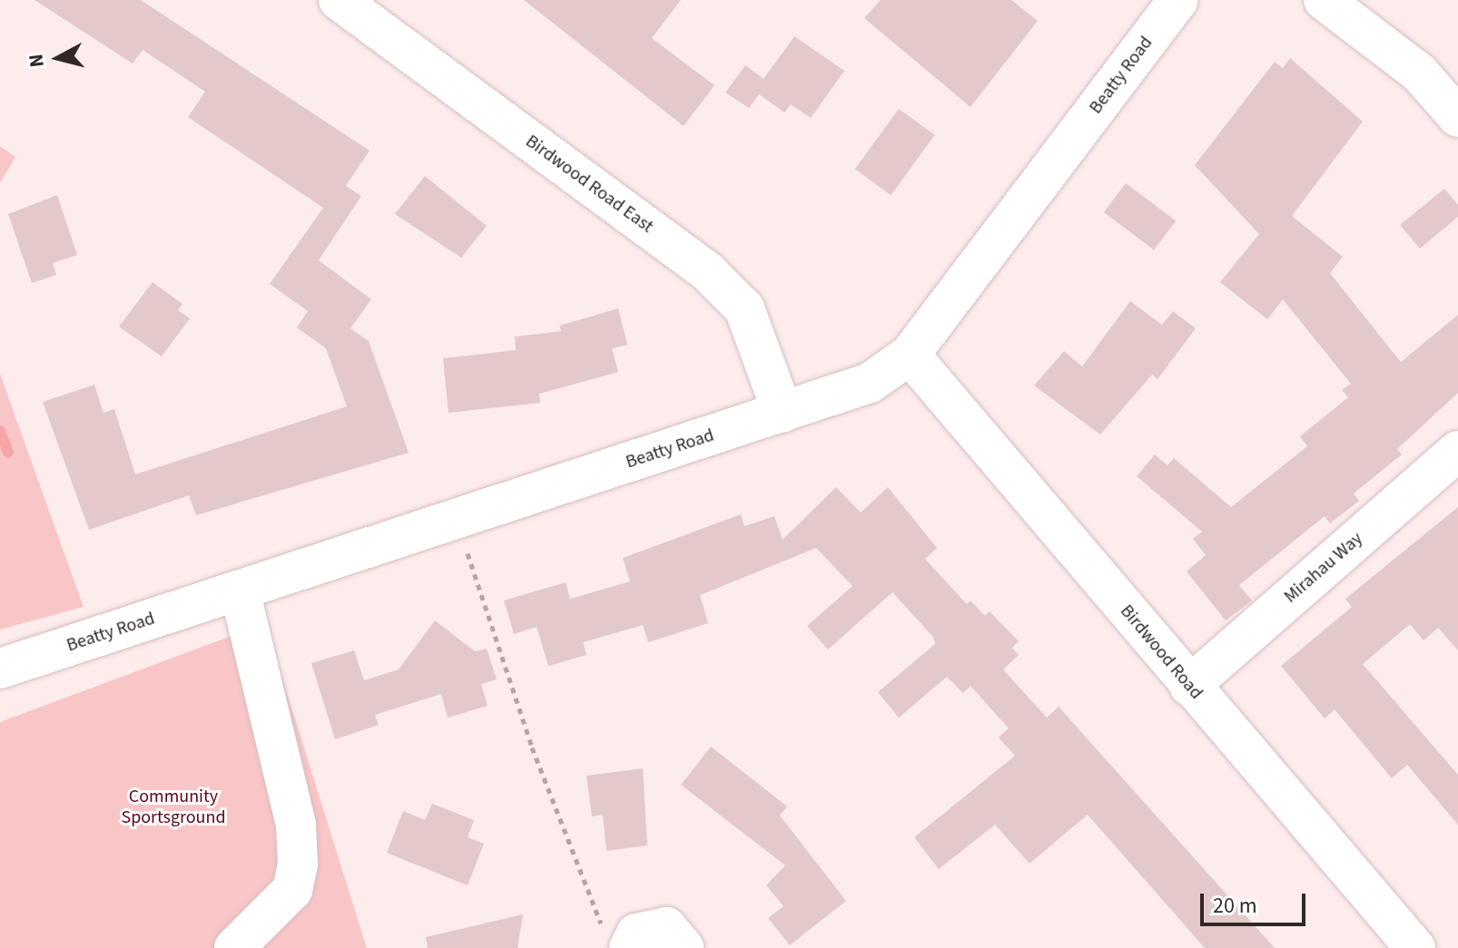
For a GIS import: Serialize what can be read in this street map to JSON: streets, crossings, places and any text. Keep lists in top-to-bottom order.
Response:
{
  "streets": {
    "street": [
      "Beatty Road",
      "Birdwood Road East",
      "Mirahau Way",
      "Birdwood Road"
    ]
  },
  "crossings": [
    ["Beatty Road", "Birdwood Road East"],
    ["Beatty Road", "Birdwood Road"],
    ["Mirahau Way", "Birdwood Road"]
  ],
  "parks": ["Community Sportsground"],
  "scale_bar": "20 m",
  "north": "left"
}
